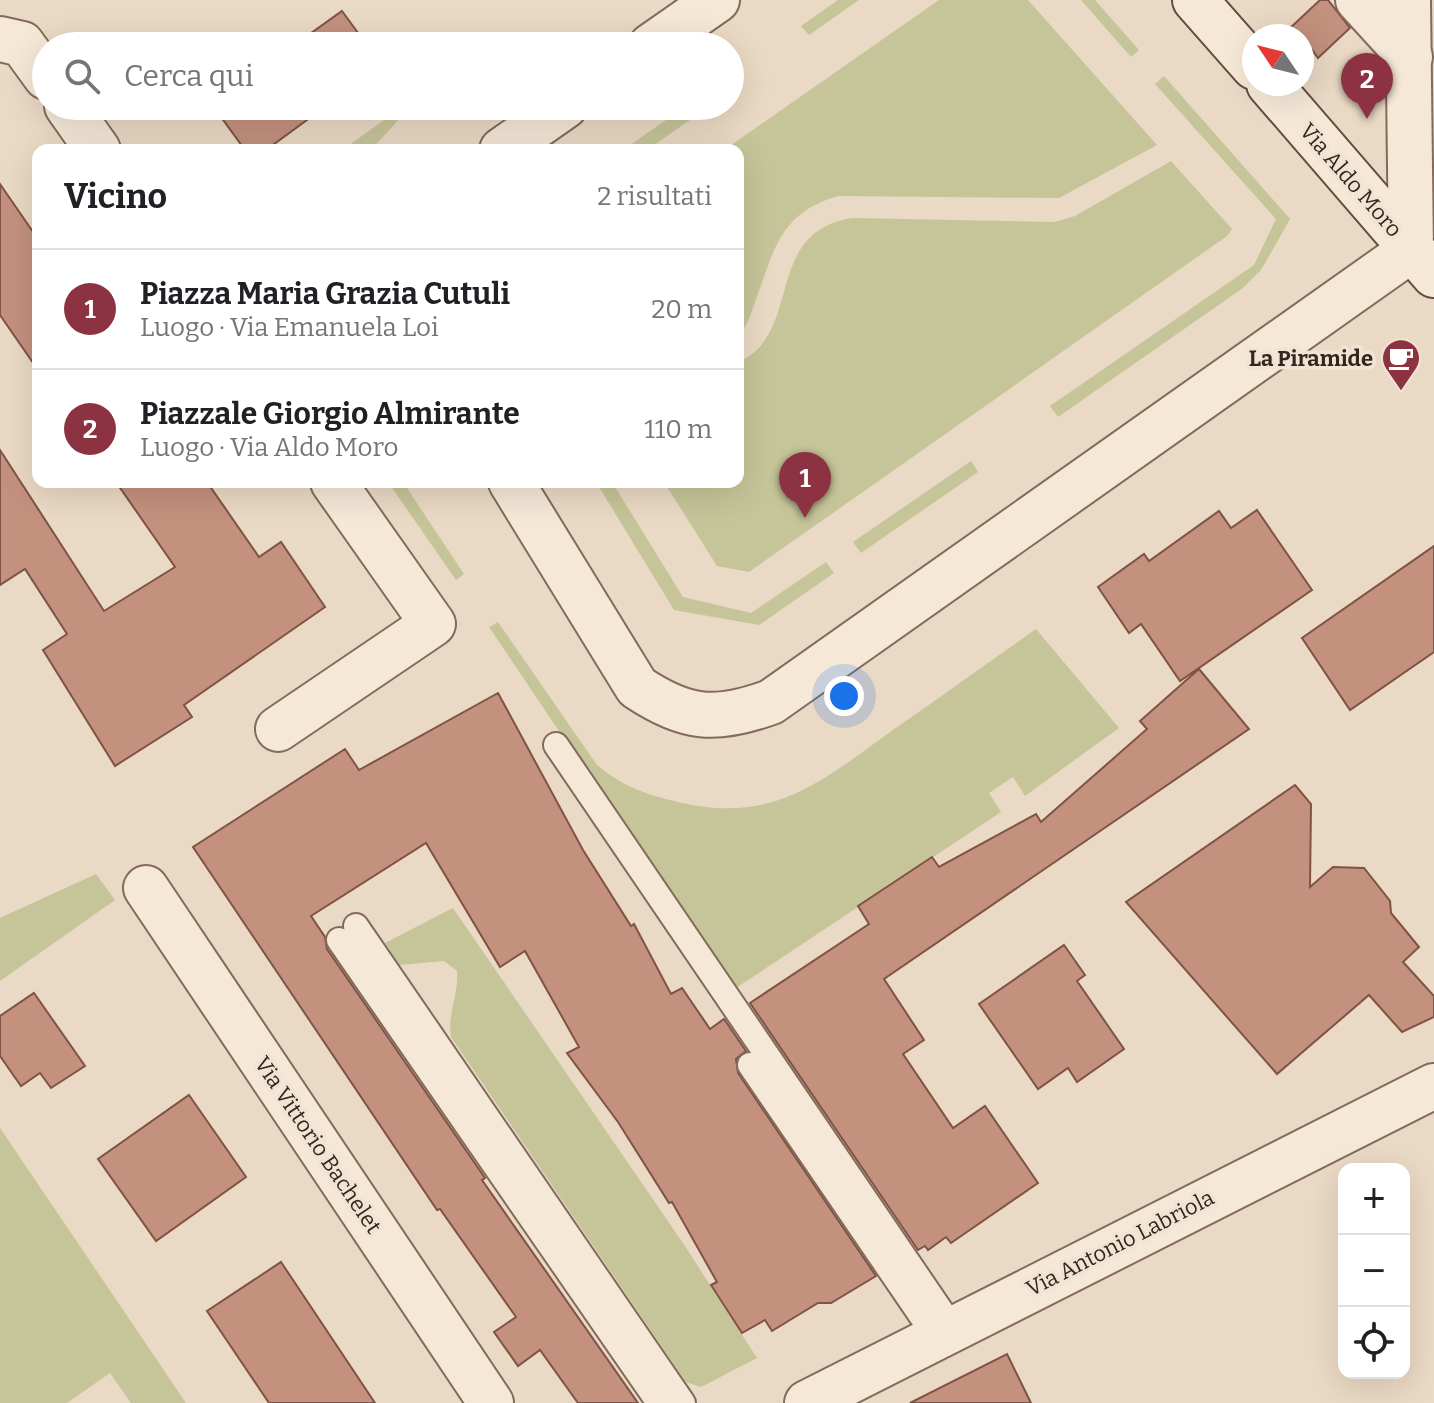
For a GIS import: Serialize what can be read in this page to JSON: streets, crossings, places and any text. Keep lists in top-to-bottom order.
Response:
{
  "streets": {
    "street": ["Via Aldo Moro", "Via Vittorio Bachelet", "Via Antonio Labriola"]
  },
  "places": {
    "cafe": ["La Piramide"]
  },
  "north": "top left",
  "page": {
    "search": "Cerca qui",
    "pins": ["2", "1"],
    "heading": ["Vicino", "2 risultati"],
    "list": [
      {
        "mark": "1",
        "name": "Piazza Maria Grazia Cutuli",
        "note": "Luogo · Via Emanuela Loi",
        "value": "20 m"
      },
      {
        "mark": "2",
        "name": "Piazzale Giorgio Almirante",
        "note": "Luogo · Via Aldo Moro",
        "value": "110 m"
      }
    ],
    "map_buttons": ["+", "−"]
  }
}
